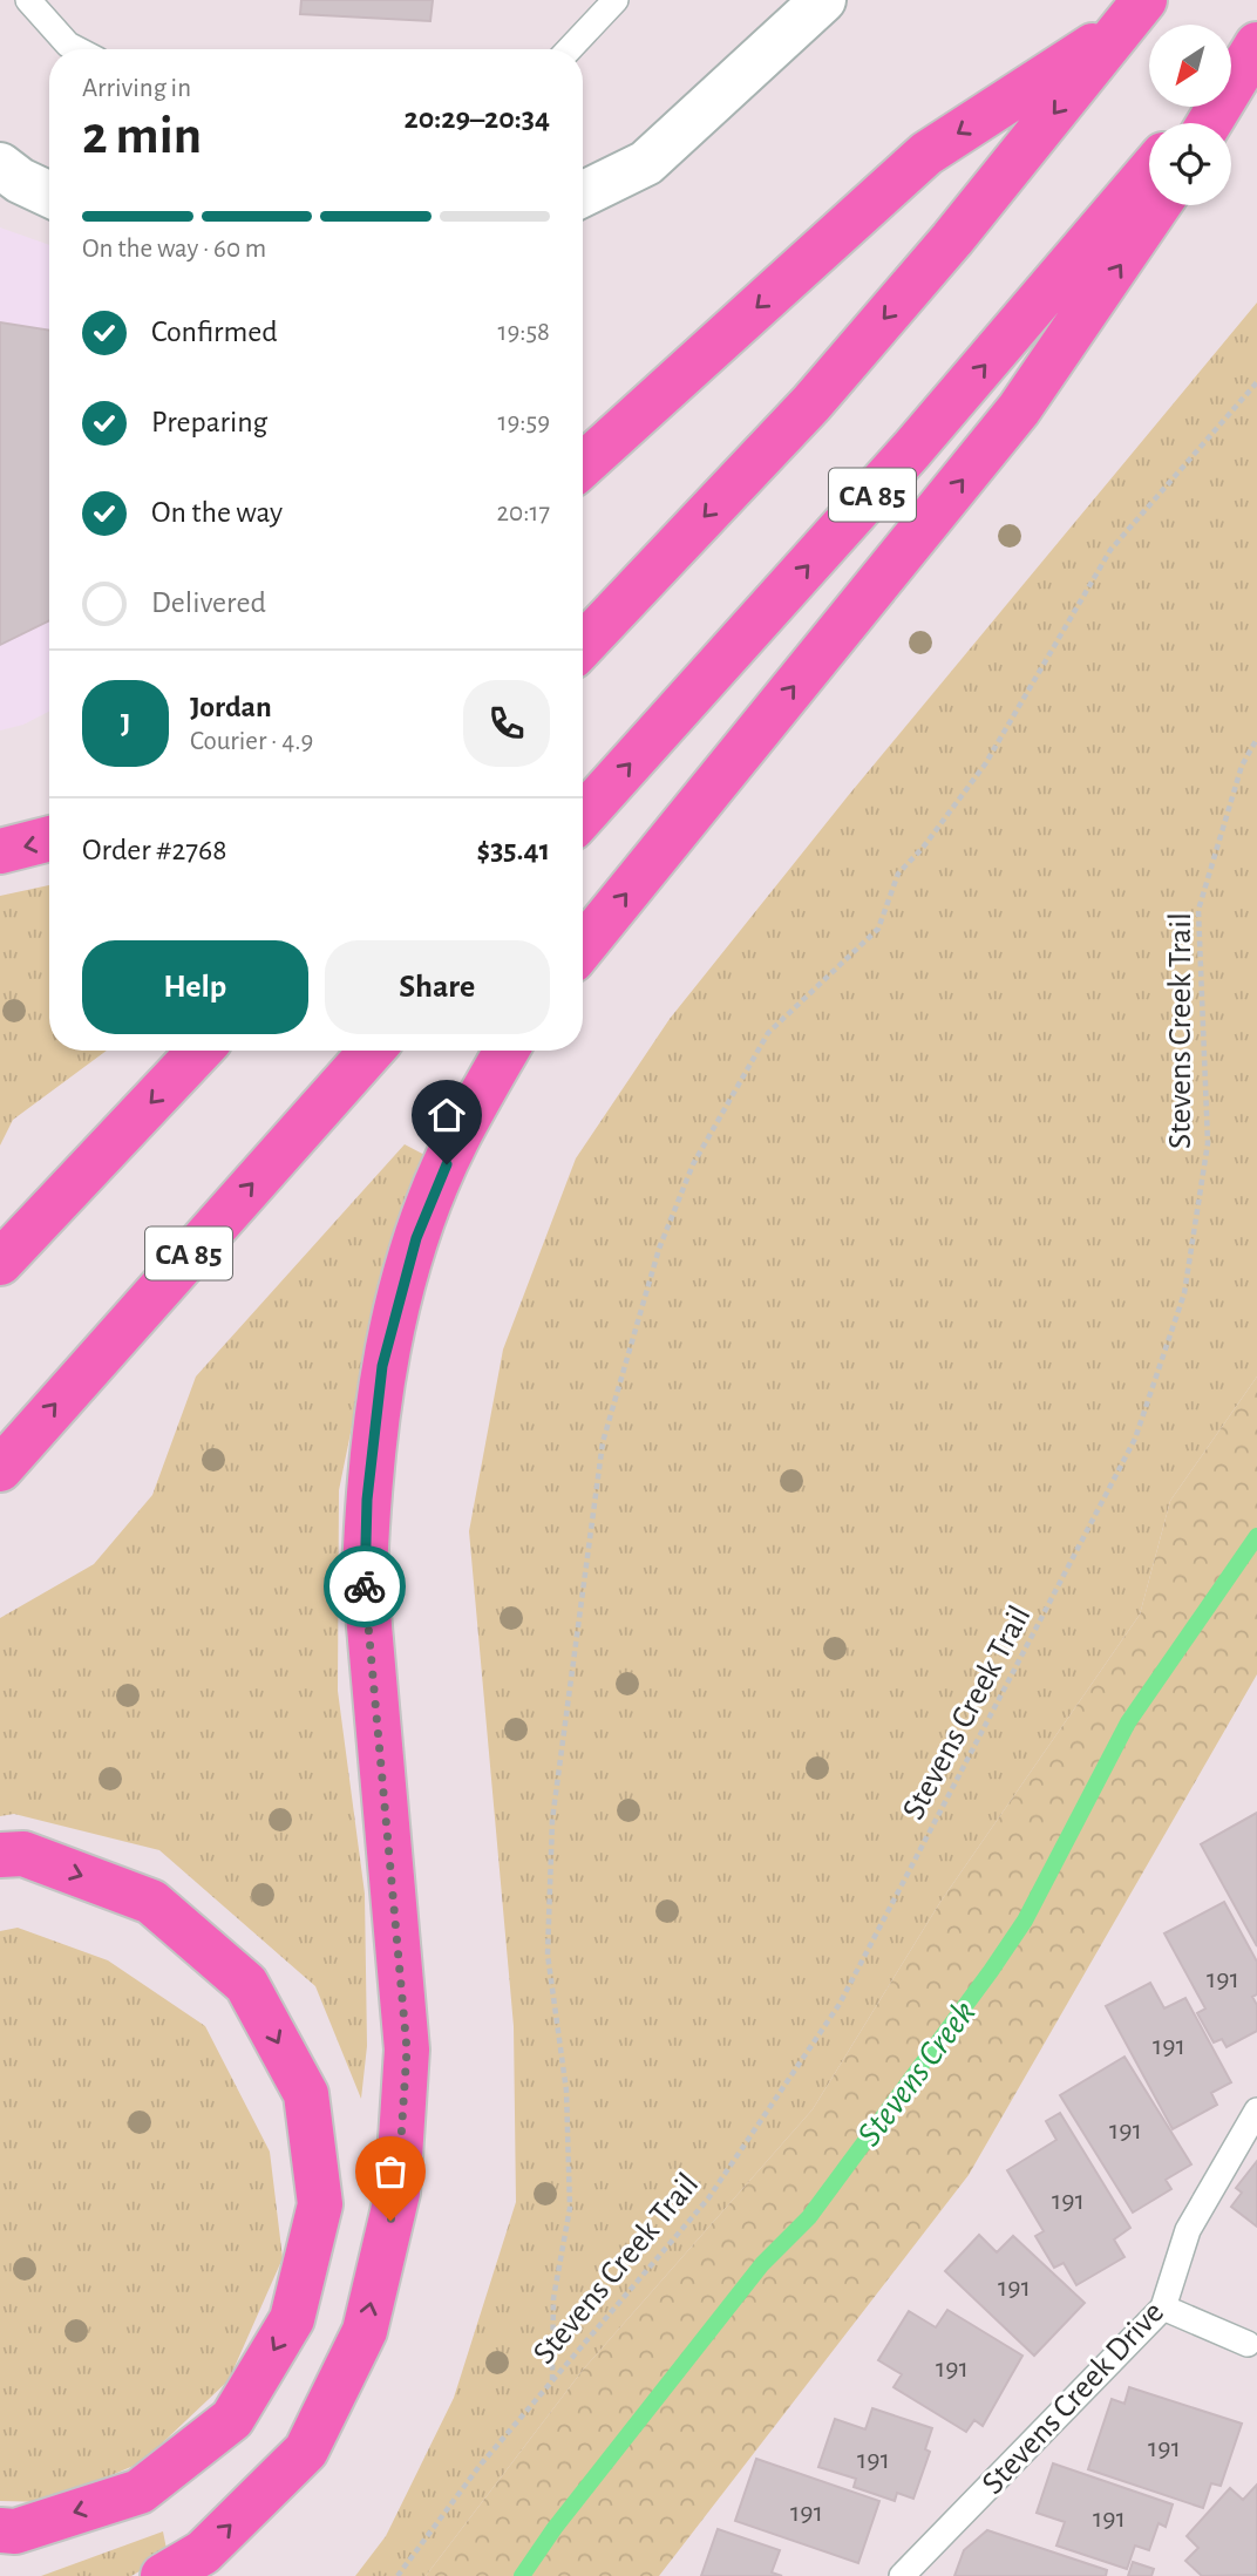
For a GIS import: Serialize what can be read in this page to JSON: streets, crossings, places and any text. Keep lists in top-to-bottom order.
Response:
{
  "streets": {
    "highway": ["CA 85"],
    "lane": ["Stevens Creek Drive"],
    "path": ["Stevens Creek Trail"]
  },
  "water": ["Stevens Creek"],
  "house_numbers": [
    "191",
    "191",
    "191",
    "191",
    "191",
    "191",
    "191",
    "191",
    "191",
    "191"
  ],
  "north": "bottom left",
  "page": {
    "heading": ["2 min", "Arriving in", "20:29–20:34"],
    "panel": [
      "Jordan",
      "Courier · 4.9",
      "Order #2768",
      "$35.41"
    ],
    "bar": "On the way · 60 m",
    "list": [
      ["Confirmed", "19:58"],
      ["Preparing", "19:59"],
      ["On the way", "20:17"],
      "Delivered"
    ],
    "round": "J",
    "buttons": ["Help", "Share"]
  }
}
